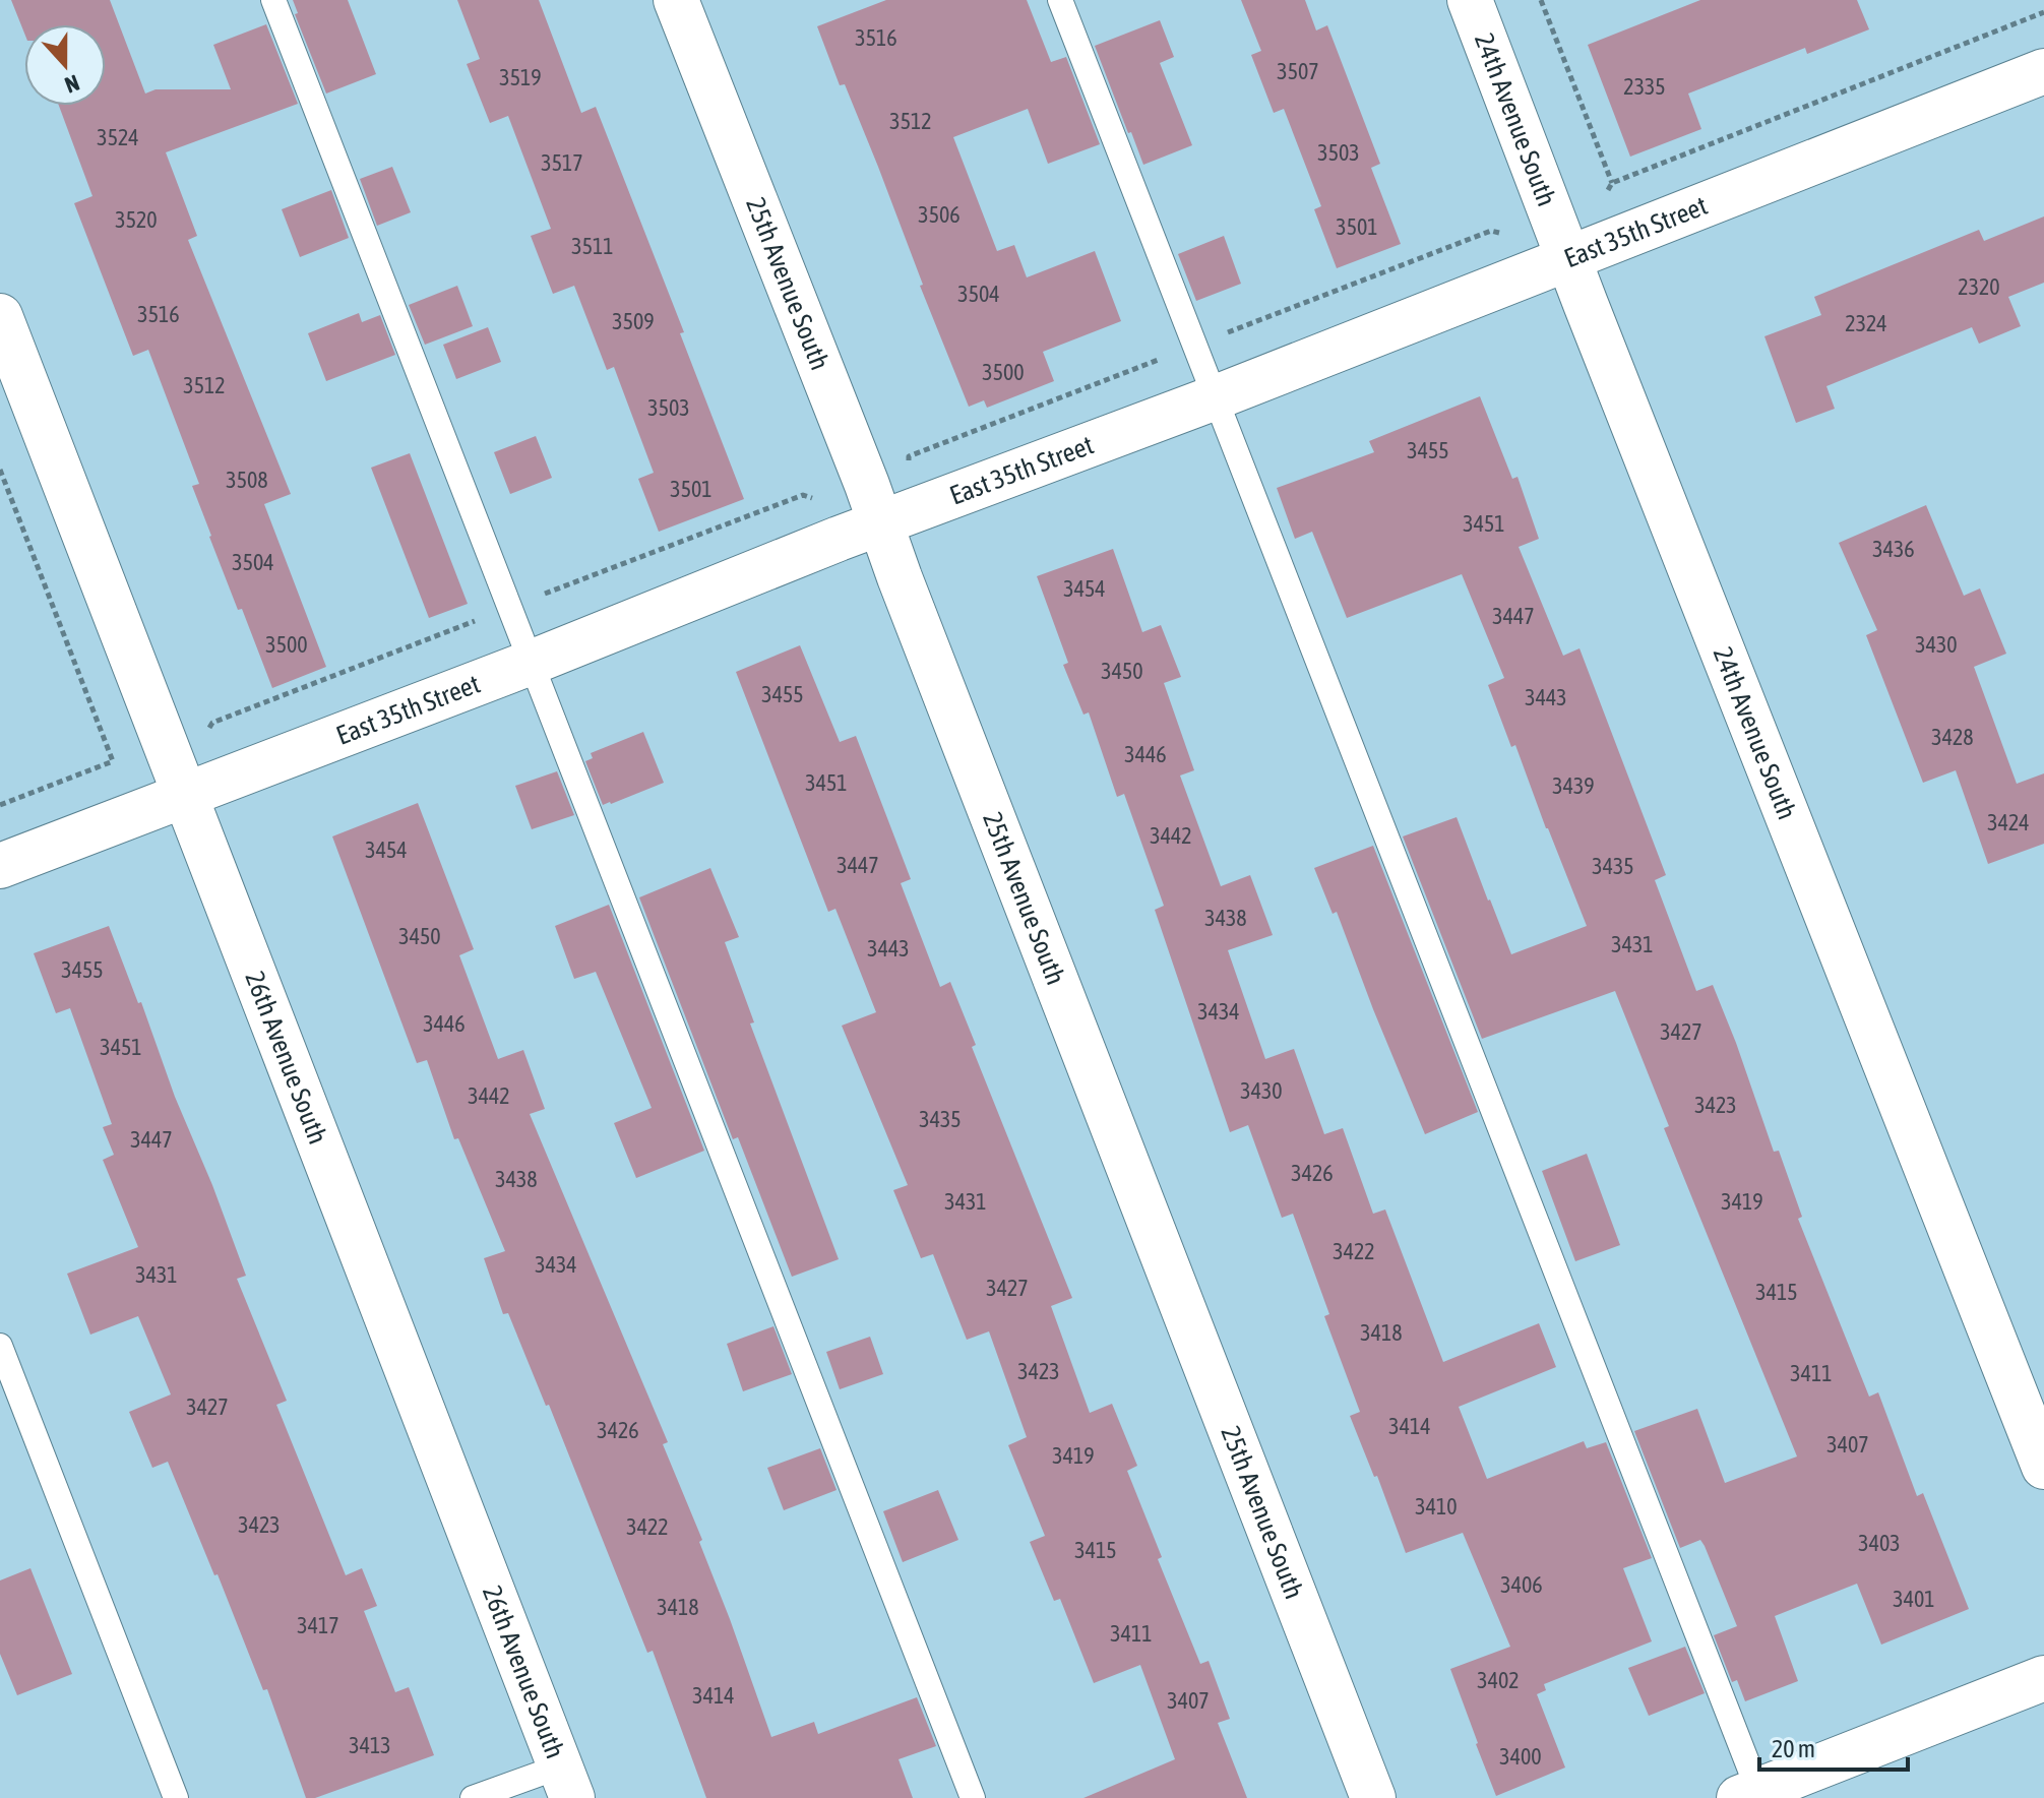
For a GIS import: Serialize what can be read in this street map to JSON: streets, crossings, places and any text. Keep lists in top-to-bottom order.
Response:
{
  "streets": {
    "street": [
      "24th Avenue South",
      "East 35th Street",
      "25th Avenue South",
      "26th Avenue South"
    ]
  },
  "crossings": [
    ["24th Avenue South", "East 35th Street"],
    ["East 35th Street", "25th Avenue South"],
    ["East 35th Street", "26th Avenue South"]
  ],
  "house_numbers": [
    "3516",
    "3507",
    "3519",
    "2335",
    "3512",
    "3524",
    "3503",
    "3517",
    "3506",
    "3520",
    "3501",
    "3511",
    "2320",
    "3504",
    "3516",
    "3509",
    "2324",
    "3500",
    "3512",
    "3503",
    "3455",
    "3508",
    "3501",
    "3451",
    "3436",
    "3504",
    "3454",
    "3447",
    "3500",
    "3430",
    "3450",
    "3455",
    "3443",
    "3428",
    "3446",
    "3451",
    "3439",
    "3424",
    "3442",
    "3454",
    "3447",
    "3435",
    "3438",
    "3450",
    "3431",
    "3443",
    "3455",
    "3434",
    "3446",
    "3427",
    "3451",
    "3430",
    "3442",
    "3423",
    "3435",
    "3447",
    "3426",
    "3438",
    "3431",
    "3419",
    "3422",
    "3434",
    "3431",
    "3427",
    "3415",
    "3418",
    "3423",
    "3411",
    "3427",
    "3414",
    "3426",
    "3407",
    "3419",
    "3410",
    "3423",
    "3422",
    "3403",
    "3415",
    "3406",
    "3401",
    "3418",
    "3417",
    "3411",
    "3402",
    "3414",
    "3407",
    "3413",
    "3400"
  ],
  "scale_bar": "20 m",
  "north": "bottom"
}
